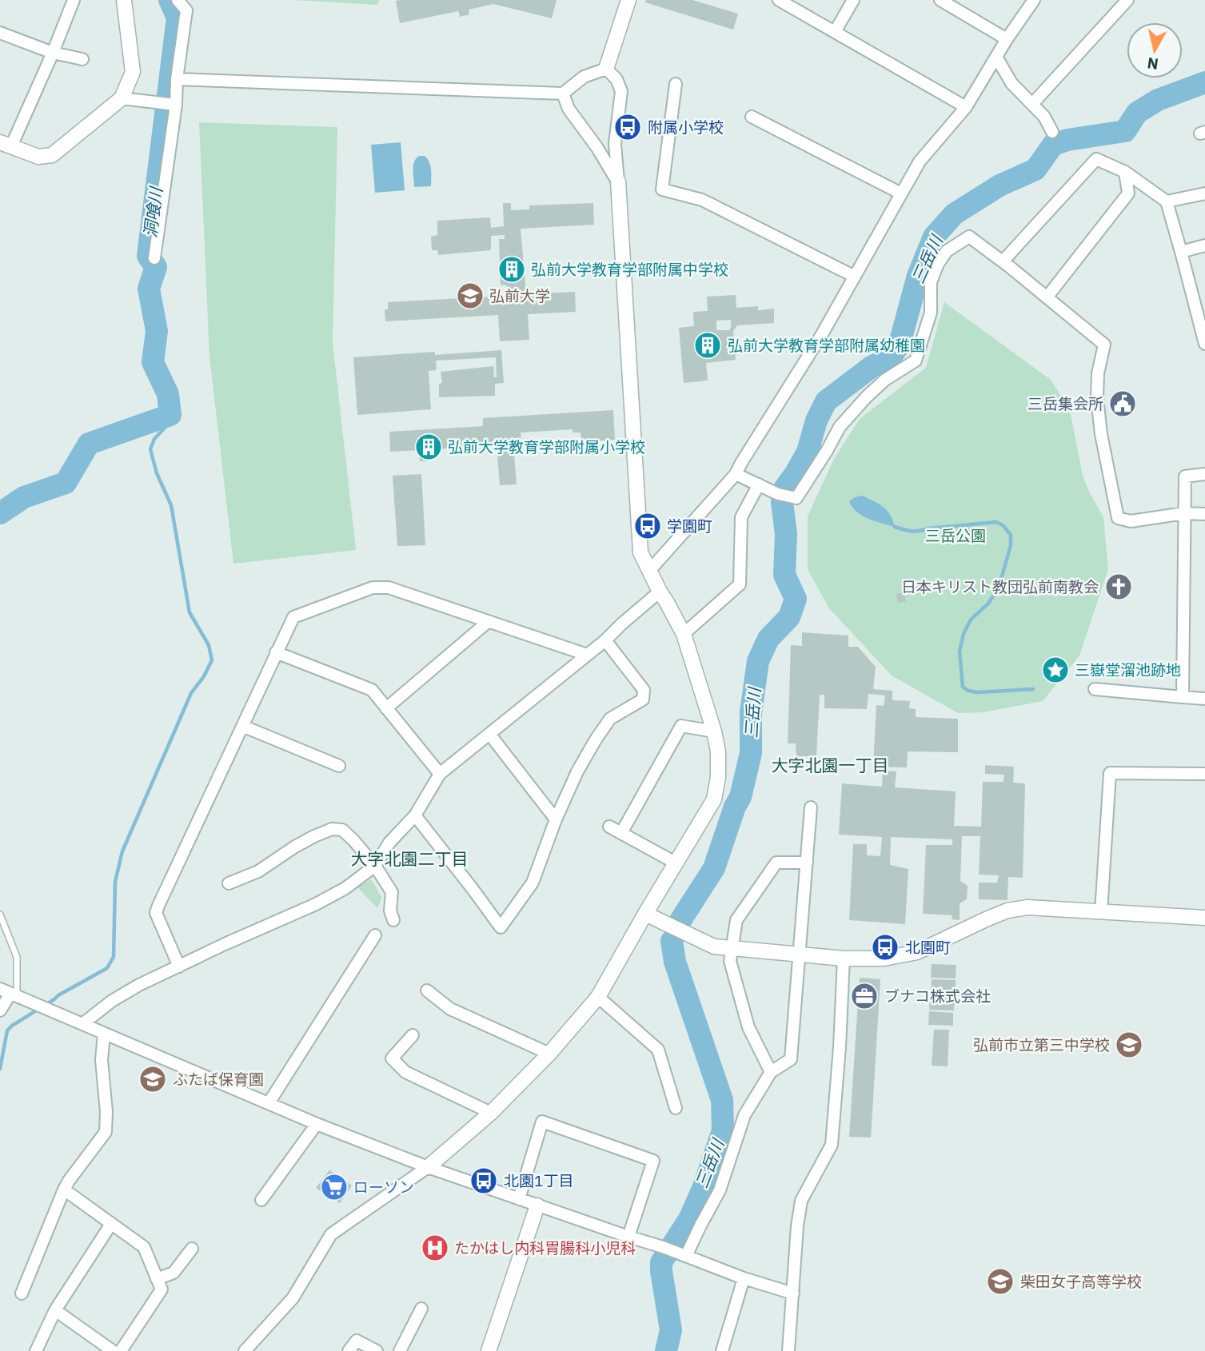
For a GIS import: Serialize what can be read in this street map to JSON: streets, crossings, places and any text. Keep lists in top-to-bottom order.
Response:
{
  "districts": ["大字北園一丁目", "大字北園二丁目"],
  "water": ["洞喰川", "三岳川"],
  "parks": ["三岳公園"],
  "places": {
    "bus stop": [
      "附属小学校",
      "学園町",
      "北園町",
      "北園1丁目"
    ],
    "building": ["弘前大学教育学部附属中学校", "弘前大学教育学部附属幼稚園", "弘前大学教育学部附属小学校"],
    "school or university": [
      "弘前大学",
      "弘前市立第三中学校",
      "ふたば保育園",
      "柴田女子高等学校"
    ],
    "public building": ["三岳集会所"],
    "church": ["日本キリスト教団弘前南教会"],
    "place": ["三嶽堂溜池跡地"],
    "office": ["ブナコ株式会社"],
    "supermarket": ["ローソン"],
    "hospital": ["たかはし内科胃腸科小児科"]
  },
  "north": "bottom"
}
